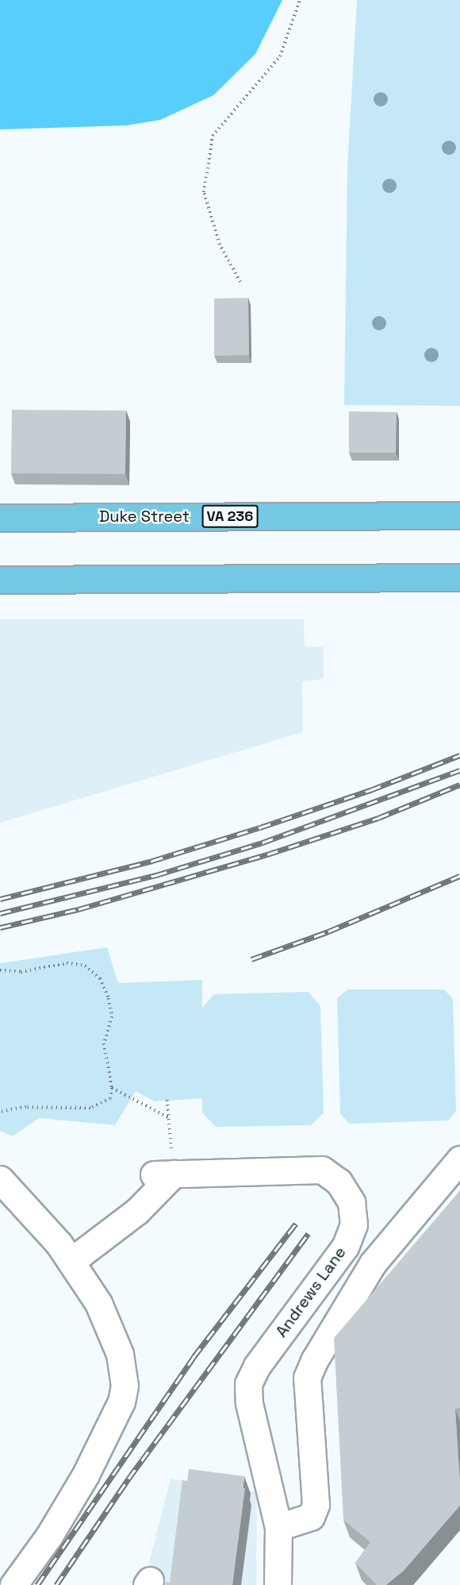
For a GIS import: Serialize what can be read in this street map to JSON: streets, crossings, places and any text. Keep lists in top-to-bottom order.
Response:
{
  "streets": {
    "main road": ["Duke Street", "VA 236"],
    "street": ["Andrews Lane"]
  }
}
